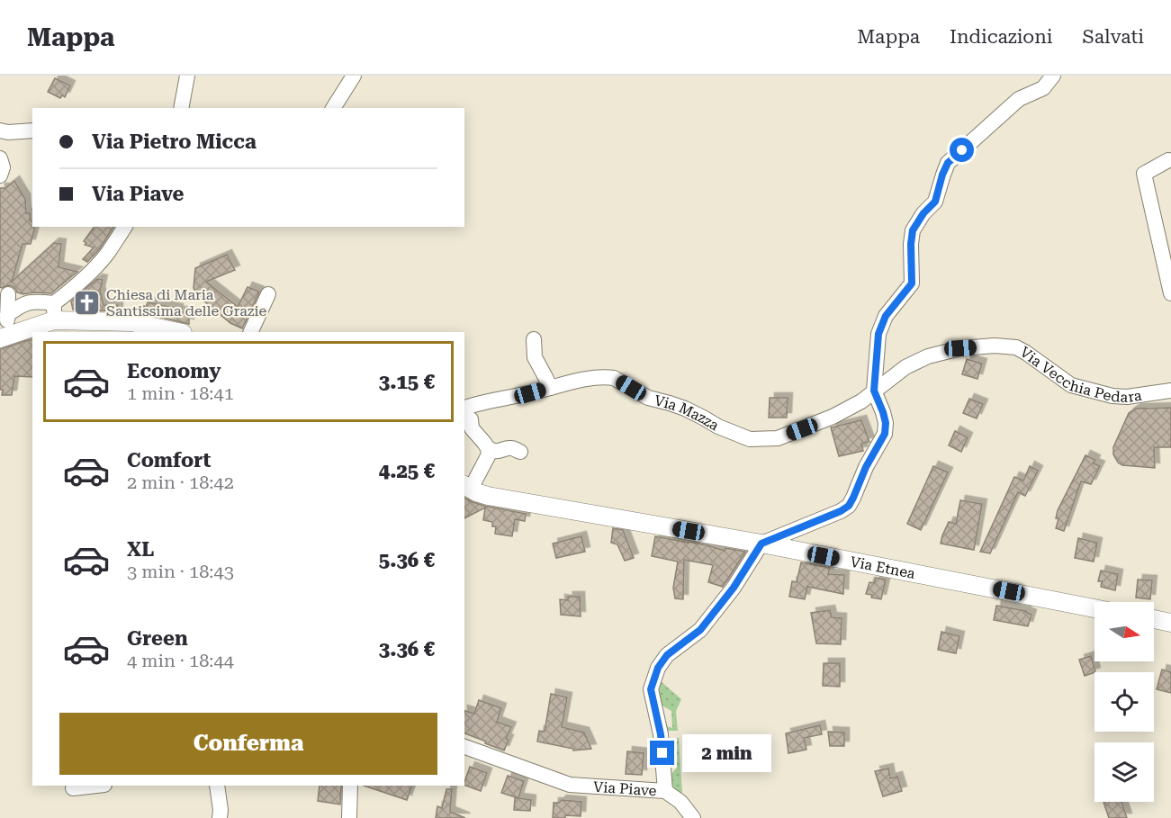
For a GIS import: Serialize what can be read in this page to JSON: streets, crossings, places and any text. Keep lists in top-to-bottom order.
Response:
{
  "streets": {
    "main road": ["Via Etnea"],
    "street": ["Via Vecchia Pedara", "Via Mazza", "Via Piave"]
  },
  "crossings": [
    ["Via Vecchia Pedara", "Via Mazza"],
    ["Via Etnea", "Via Piave"]
  ],
  "places": {
    "church": ["Chiesa di Maria Santissima delle Grazie"]
  },
  "north": "right",
  "page": {
    "header": "Mappa",
    "nav": ["Mappa", "Indicazioni", "Salvati"],
    "banner": ["Via Pietro Micca", "Via Piave"],
    "list": [
      {
        "name": "Economy",
        "note": "1 min · 18:41",
        "value": "3.15 €"
      },
      {
        "name": "Comfort",
        "note": "2 min · 18:42",
        "value": "4.25 €"
      },
      {
        "name": "XL",
        "note": "3 min · 18:43",
        "value": "5.36 €"
      },
      {
        "name": "Green",
        "note": "4 min · 18:44",
        "value": "3.36 €"
      }
    ],
    "buttons": "Conferma",
    "bubble": "2 min"
  }
}
